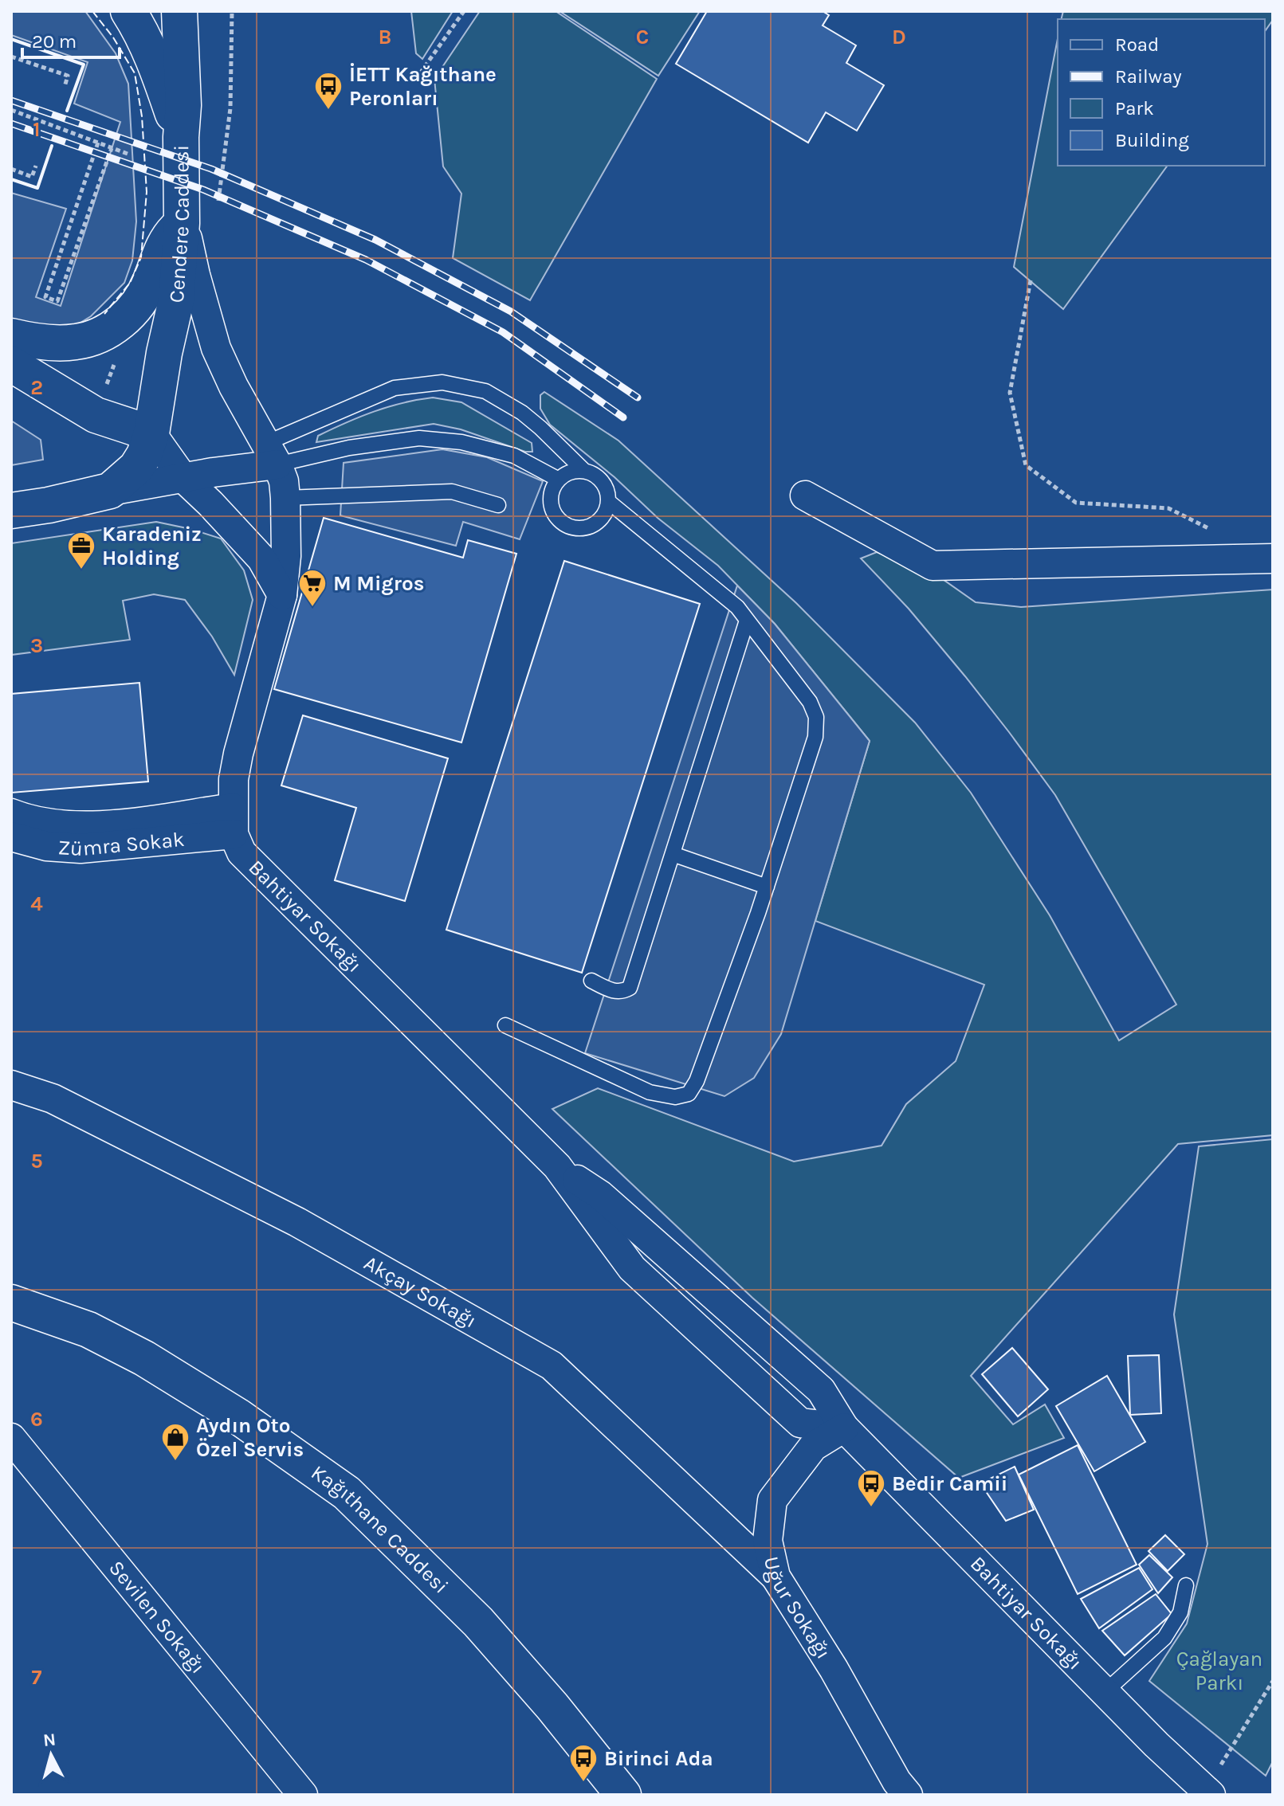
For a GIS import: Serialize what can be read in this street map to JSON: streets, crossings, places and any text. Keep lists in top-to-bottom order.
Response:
{
  "streets": {
    "main road": ["Cendere Caddesi", "Kağıthane Caddesi"],
    "street": [
      "Zümra Sokak",
      "Bahtiyar Sokağı",
      "Akçay Sokağı",
      "Uğur Sokağı",
      "Sevilen Sokağı"
    ]
  },
  "crossings": [
    ["Zümra Sokak", "Bahtiyar Sokağı"],
    ["Bahtiyar Sokağı", "Uğur Sokağı"],
    ["Akçay Sokağı", "Uğur Sokağı"]
  ],
  "parks": ["Çağlayan Parkı"],
  "places": {
    "bus stop": ["İETT Kağıthane Peronları", "Bedir Camii", "Birinci Ada"],
    "office": ["Karadeniz Holding"],
    "supermarket": ["M Migros"],
    "shop": ["Aydın Oto Özel Servis"]
  },
  "legend": [
    "Road",
    "Railway",
    "Park",
    "Building"
  ],
  "scale_bar": "20 m",
  "north": "top",
  "grid": {
    "columns": ["B", "C", "D"],
    "rows": [
      "1",
      "2",
      "3",
      "4",
      "5",
      "6",
      "7"
    ]
  }
}
